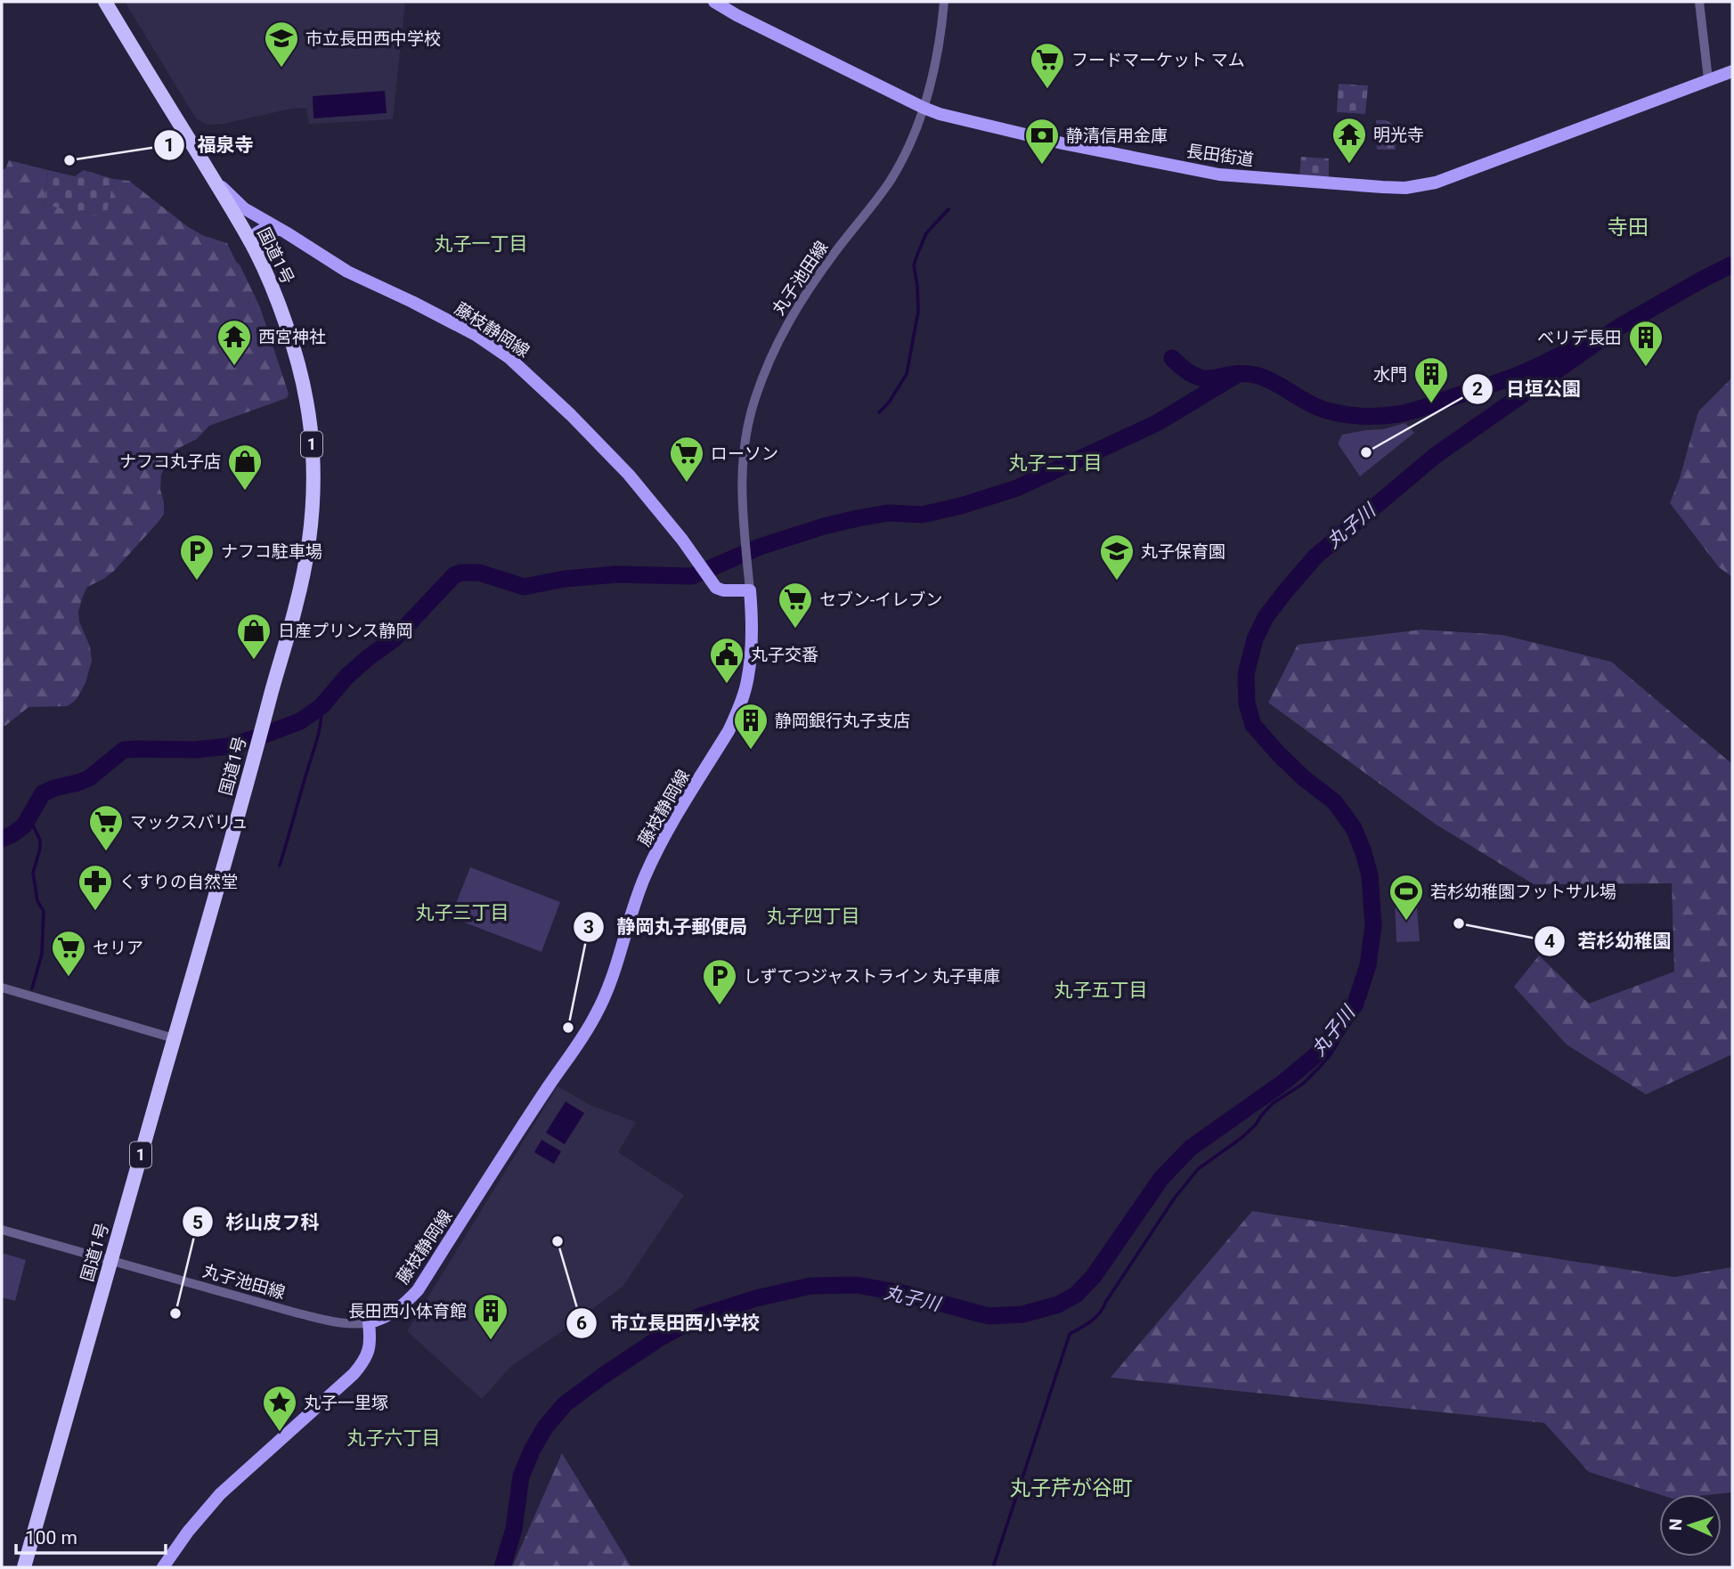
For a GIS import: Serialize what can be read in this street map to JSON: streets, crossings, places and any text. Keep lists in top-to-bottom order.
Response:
{
  "streets": {
    "highway": ["国道1号", "1"],
    "main road": ["長田街道", "藤枝静岡線"],
    "street": ["丸子池田線"]
  },
  "crossings": [
    ["長田街道", "丸子池田線"],
    ["国道1号", "丸子池田線"],
    ["国道1号", "藤枝静岡線"],
    ["丸子池田線", "藤枝静岡線"]
  ],
  "districts": [
    "寺田",
    "丸子一丁目",
    "丸子二丁目",
    "丸子三丁目",
    "丸子四丁目",
    "丸子五丁目",
    "丸子六丁目",
    "丸子芹が谷町"
  ],
  "water": ["丸子川"],
  "places": {
    "school or university": ["市立長田西中学校", "丸子保育園"],
    "supermarket": [
      "フードマーケット マム",
      "ローソン",
      "セブン-イレブン",
      "マックスバリュ",
      "セリア"
    ],
    "other": [
      "福泉寺",
      "日垣公園",
      "若杉幼稚園",
      "静岡丸子郵便局",
      "市立長田西小学校",
      "杉山皮フ科"
    ],
    "temple": ["明光寺", "西宮神社"],
    "bank": ["静清信用金庫"],
    "building": [
      "ベリデ長田",
      "水門",
      "静岡銀行丸子支店",
      "長田西小体育館"
    ],
    "shop": ["ナフコ丸子店", "日産プリンス静岡"],
    "parking": ["ナフコ駐車場", "しずてつジャストライン 丸子車庫"],
    "public building": ["丸子交番"],
    "pharmacy": ["くすりの自然堂"],
    "sports": ["若杉幼稚園フットサル場"],
    "place": ["丸子一里塚"]
  },
  "scale_bar": "100 m",
  "north": "left"
}
